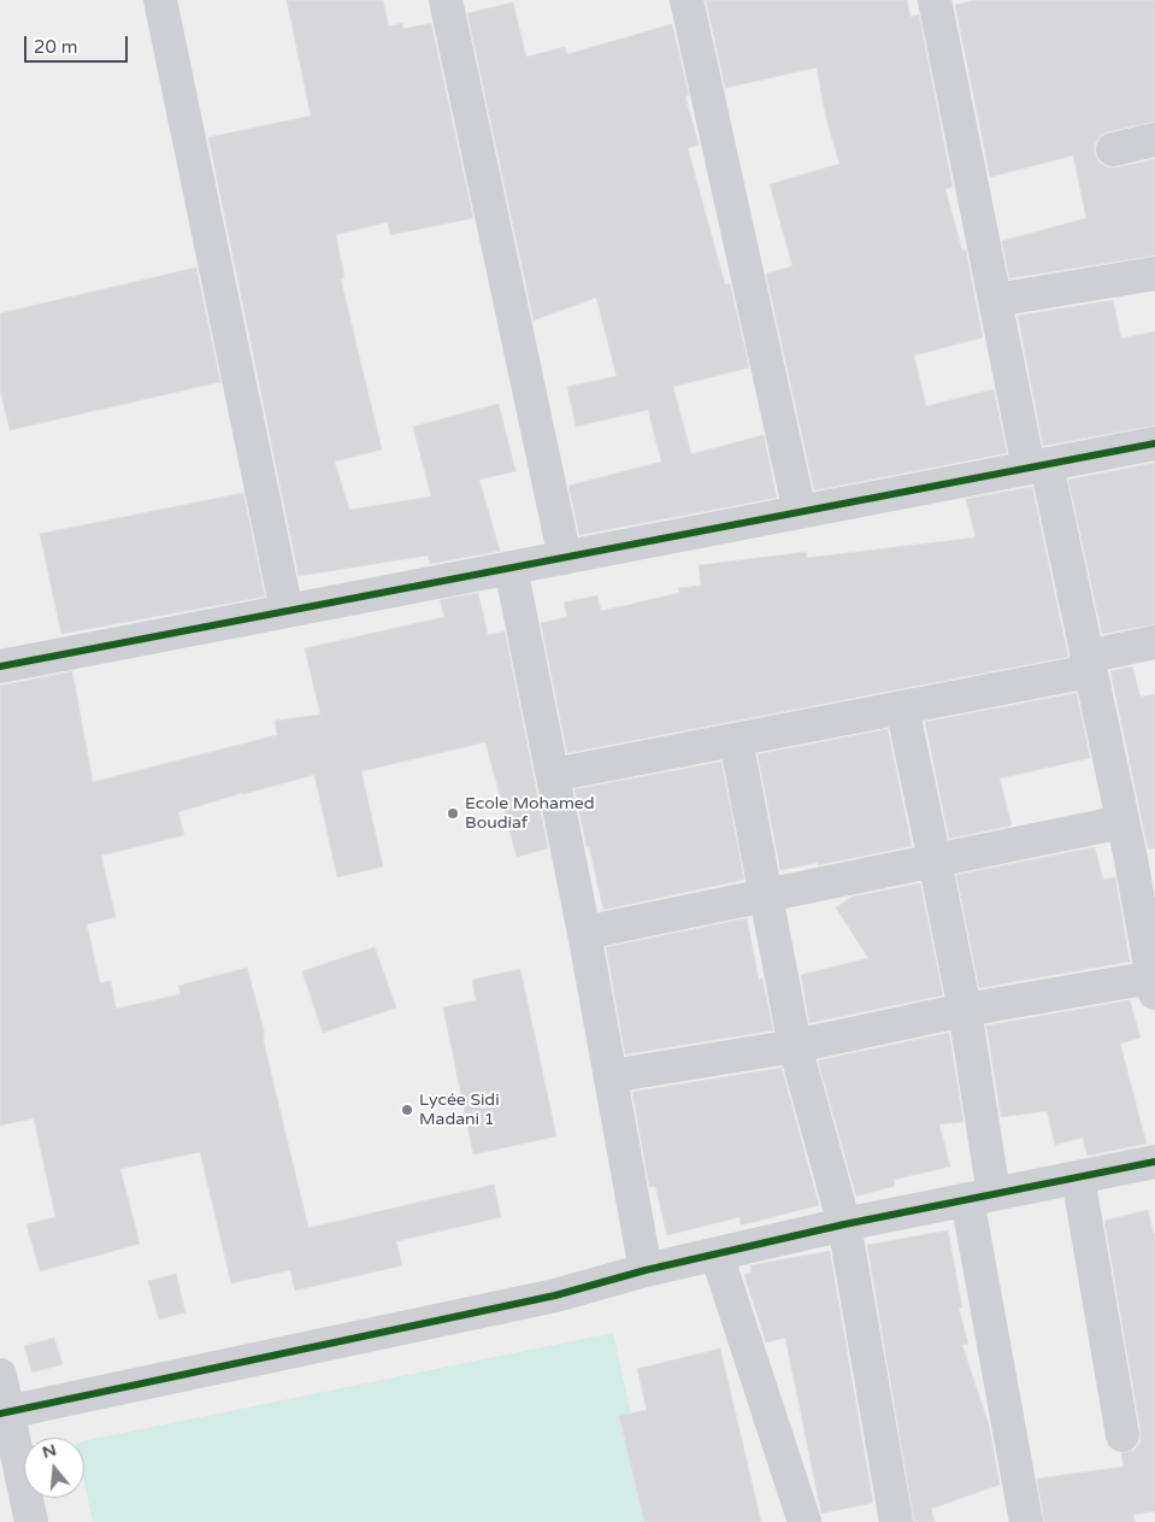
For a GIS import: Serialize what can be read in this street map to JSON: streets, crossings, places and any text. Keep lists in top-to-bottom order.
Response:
{
  "places": ["Ecole Mohamed Boudiaf", "Lycée Sidi Madani 1"],
  "scale_bar": "20 m",
  "north": "top"
}
